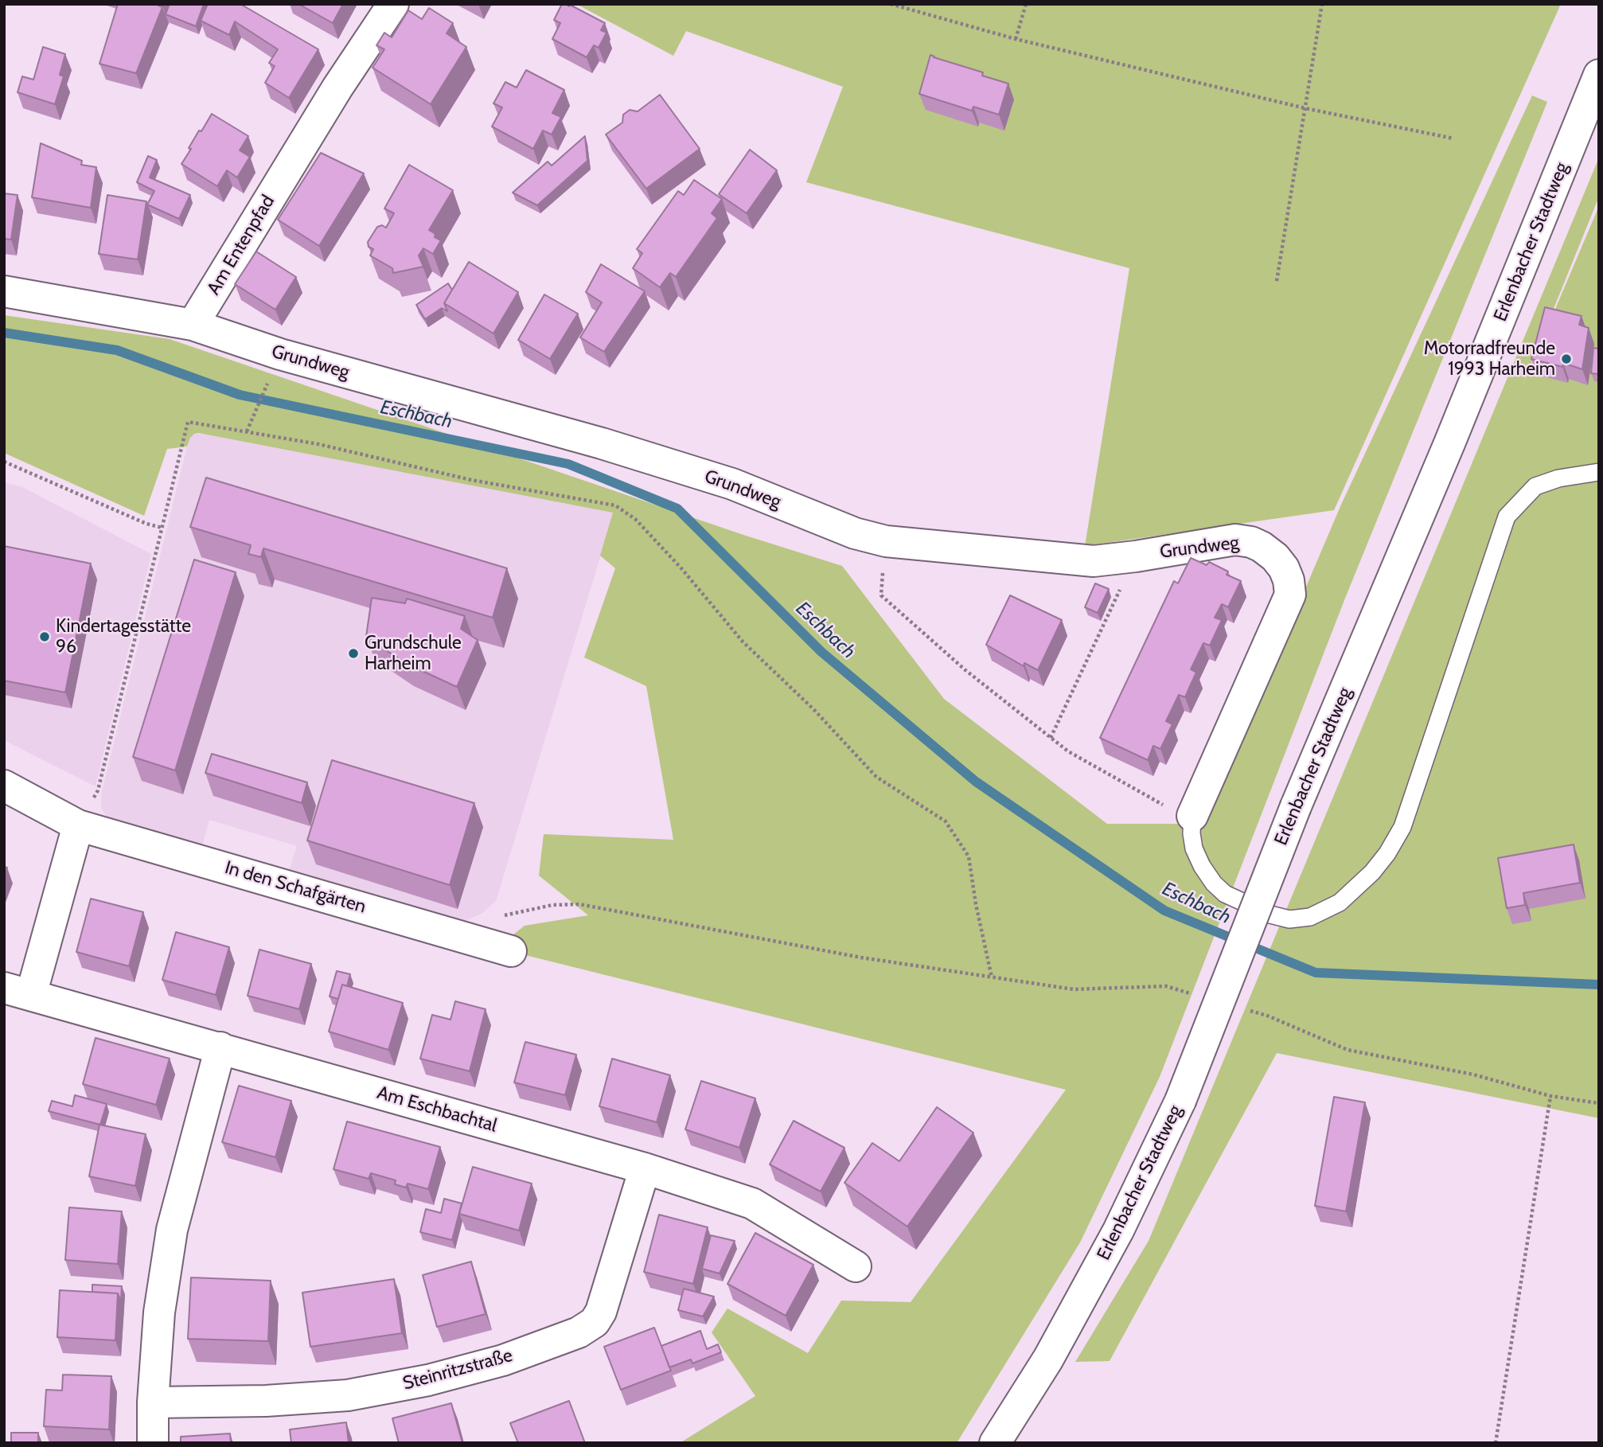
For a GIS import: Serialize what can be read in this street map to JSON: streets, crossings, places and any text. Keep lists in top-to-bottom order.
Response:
{
  "streets": {
    "street": [
      "Erlenbacher Stadtweg",
      "Am Entenpfad",
      "Grundweg",
      "In den Schafgärten",
      "Am Eschbachtal",
      "Steinritzstraße"
    ]
  },
  "crossings": [
    ["Am Entenpfad", "Grundweg"],
    ["Am Eschbachtal", "Steinritzstraße"]
  ],
  "water": ["Eschbach"],
  "places": ["Motorradfreunde 1993 Harheim", "Kindertagesstätte 96", "Grundschule Harheim"]
}
